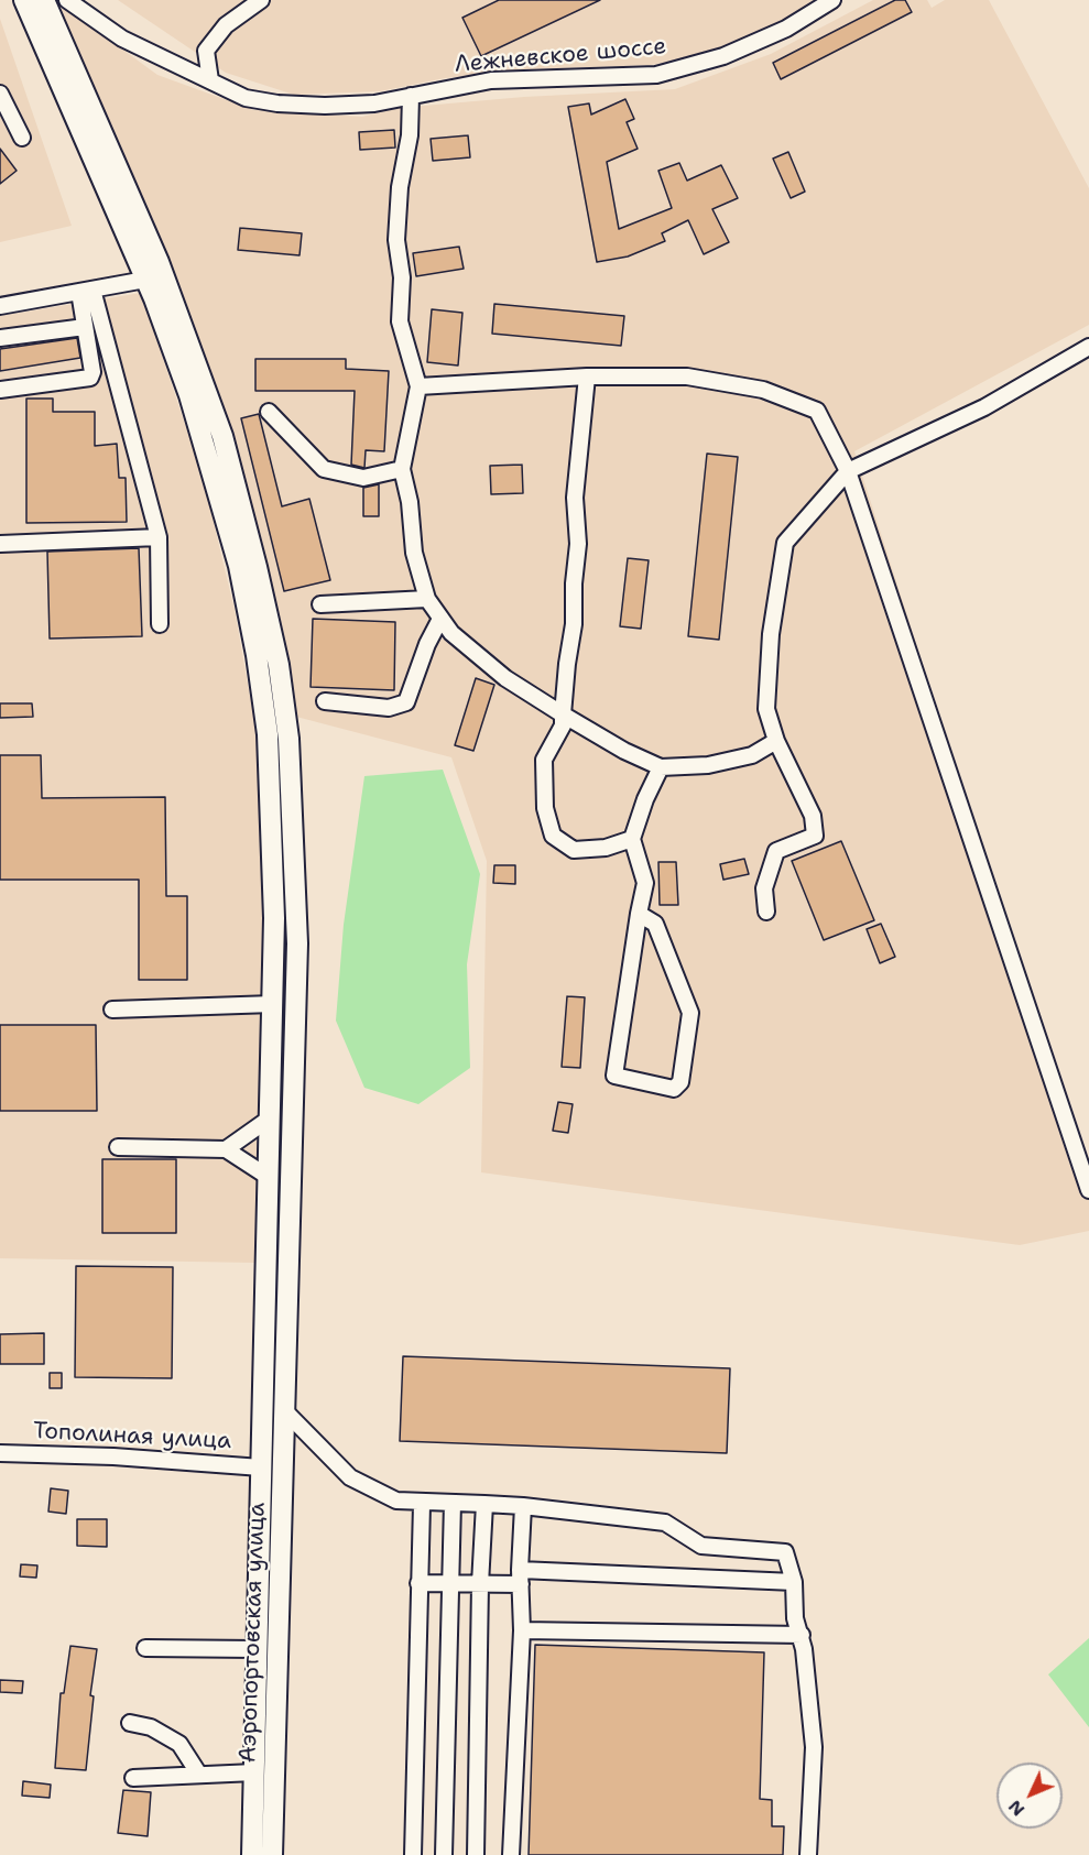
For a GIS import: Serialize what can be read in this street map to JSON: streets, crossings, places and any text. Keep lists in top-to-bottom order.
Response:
{
  "streets": {
    "main road": ["Аэропортовская улица"],
    "street": ["Лежневское шоссе", "Тополиная улица"]
  },
  "crossings": [
    ["Тополиная улица", "Аэропортовская улица"]
  ],
  "north": "bottom left"
}
